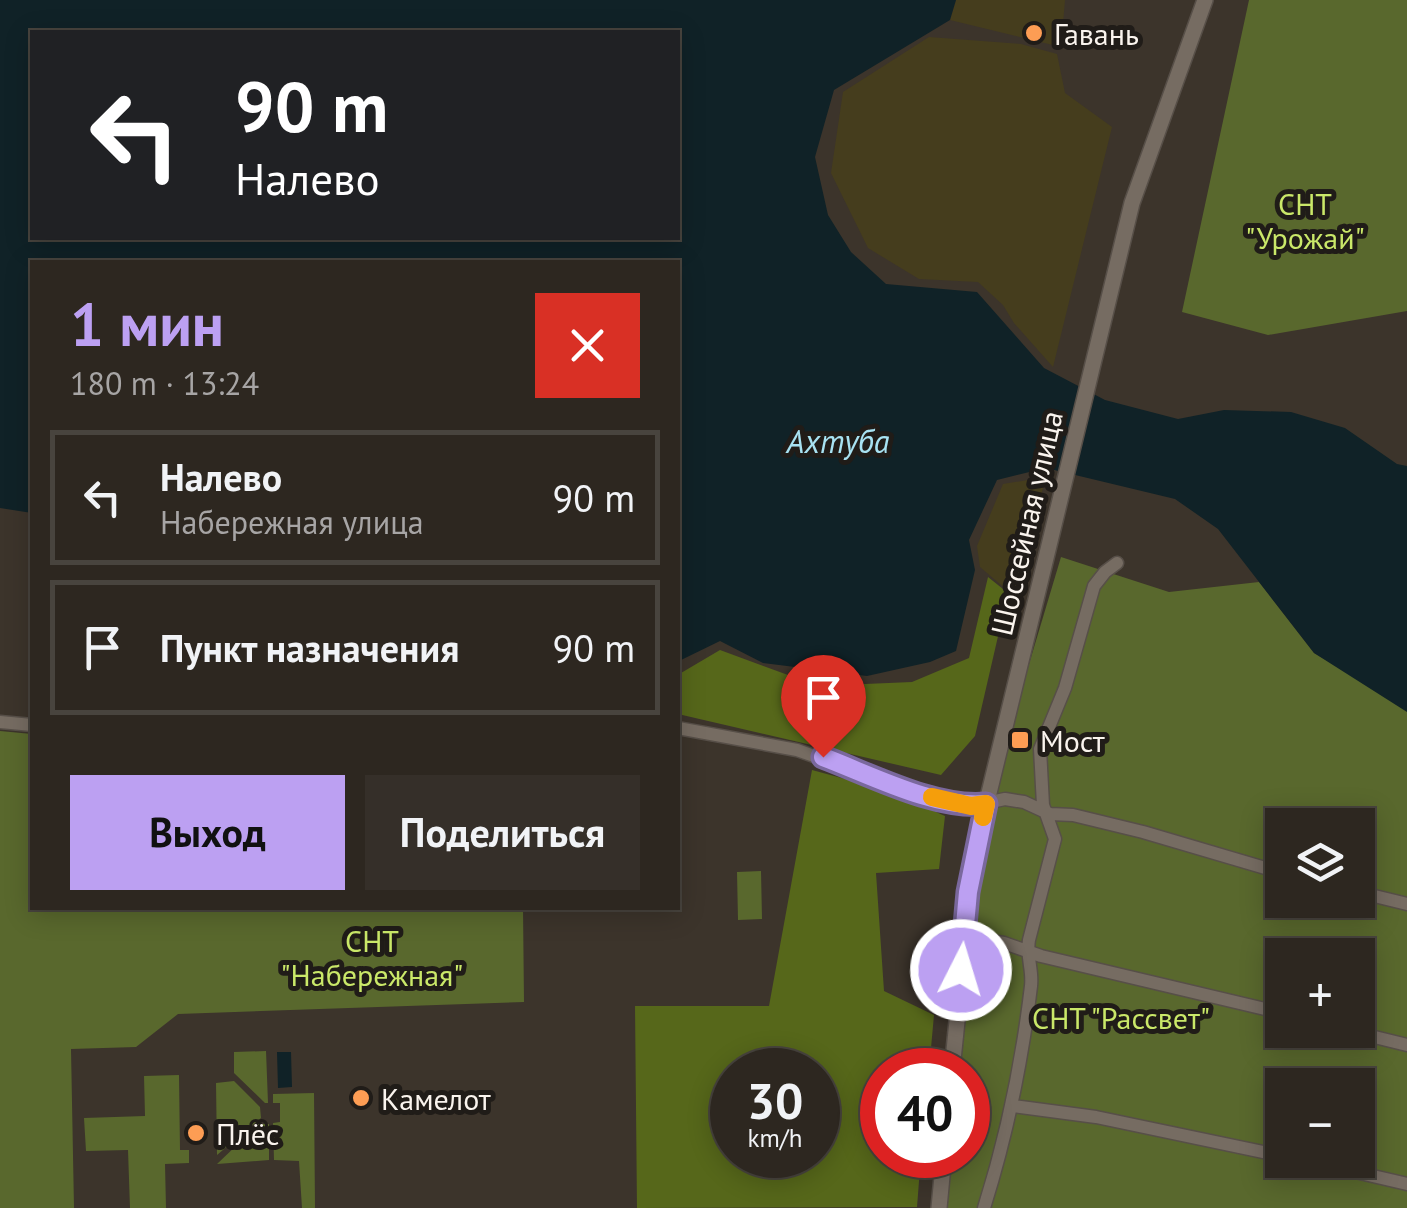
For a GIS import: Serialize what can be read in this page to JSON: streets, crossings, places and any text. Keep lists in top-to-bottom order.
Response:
{
  "streets": {
    "street": ["Шоссейная улица"]
  },
  "water": ["Ахтуба"],
  "parks": ["СНТ \"Урожай\"", "СНТ \"Набережная\"", "СНТ \"Рассвет\""],
  "places": {
    "other": ["Гавань", "Камелот", "Плёс"],
    "transit": ["Мост"]
  },
  "page": {
    "turn": ["90 m", "Налево"],
    "heading": ["1 мин", "180 m · 13:24"],
    "list": [
      {
        "name": "Налево",
        "note": "Набережная улица",
        "value": "90 m"
      },
      {
        "name": "Пункт назначения",
        "value": "90 m"
      }
    ],
    "buttons": ["Выход", "Поделиться"],
    "map_buttons": ["+", "−"],
    "speed": "30 km/h",
    "limit": "40"
  }
}
